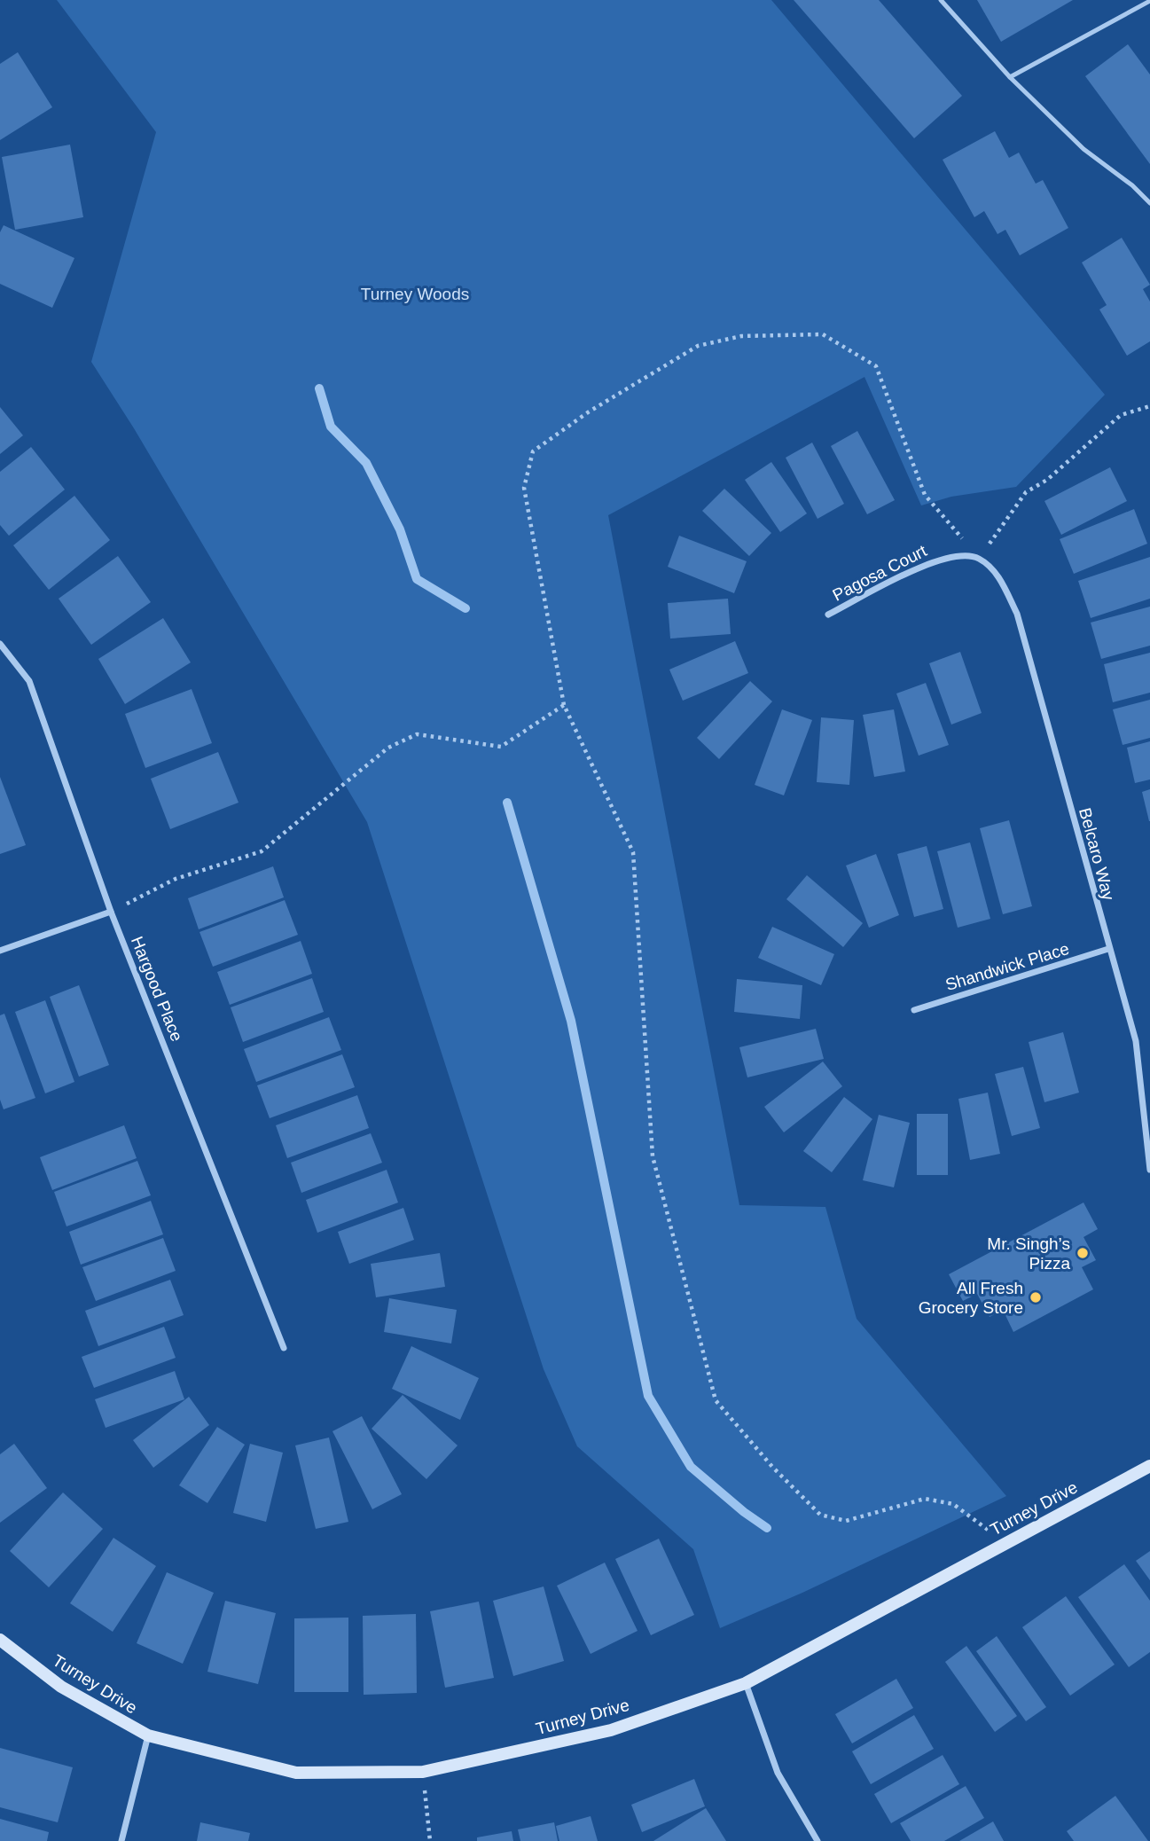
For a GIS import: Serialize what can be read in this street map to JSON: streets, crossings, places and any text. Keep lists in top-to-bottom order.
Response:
{
  "streets": {
    "street": [
      "Pagosa Court",
      "Belcaro Way",
      "Shandwick Place",
      "Hargood Place",
      "Turney Drive"
    ]
  },
  "crossings": [
    ["Pagosa Court", "Belcaro Way"],
    ["Belcaro Way", "Shandwick Place"]
  ],
  "parks": ["Turney Woods"],
  "places": ["Mr. Singh’s Pizza", "All Fresh Grocery Store"]
}
